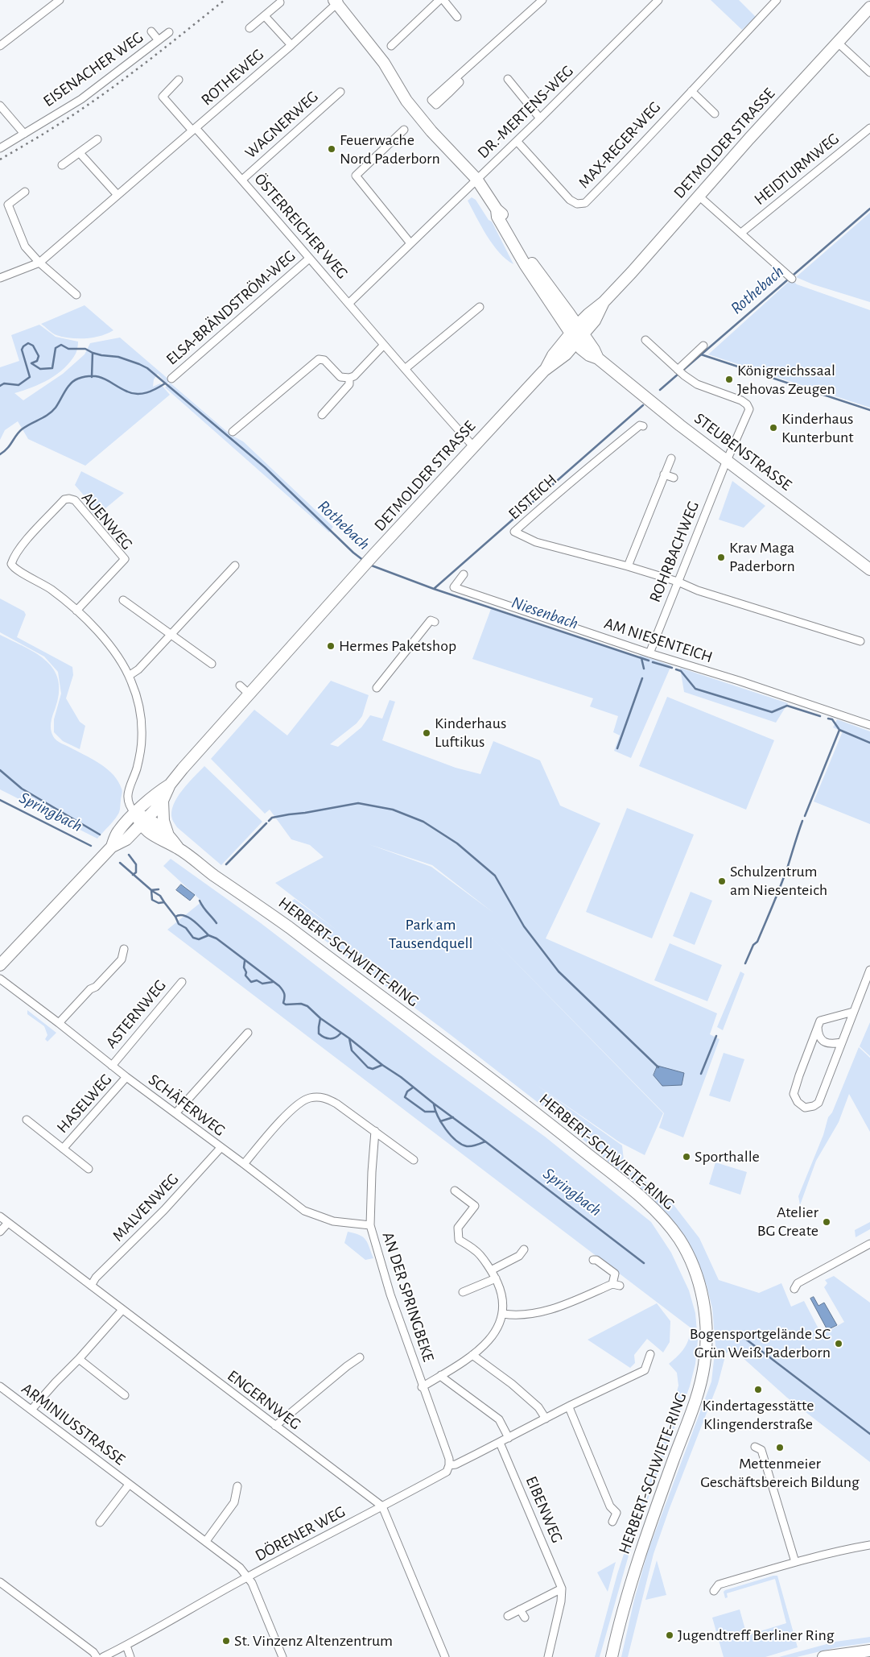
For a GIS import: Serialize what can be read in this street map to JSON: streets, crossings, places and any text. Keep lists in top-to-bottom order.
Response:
{
  "streets": {
    "main road": ["DETMOLDER STRASSE", "STEUBENSTRASSE", "HERBERT-SCHWIETE-RING"],
    "street": [
      "EISENACHER WEG",
      "ROTHEWEG",
      "DR.-MERTENS-WEG",
      "WAGNERWEG",
      "MAX-REGER-WEG",
      "HEIDTURMWEG",
      "ÖSTERREICHER WEG",
      "ELSA-BRÄNDSTRÖM-WEG",
      "EISTEICH",
      "AUENWEG",
      "ROHRBACHWEG",
      "AM NIESENTEICH",
      "ASTERNWEG",
      "HASELWEG",
      "SCHÄFERWEG",
      "MALVENWEG",
      "AN DER SPRINGBEKE",
      "ENGERNWEG",
      "ARMINIUSSTRASSE",
      "EIBENWEG",
      "DÖRENER WEG"
    ]
  },
  "crossings": [
    ["ROTHEWEG", "ÖSTERREICHER WEG"],
    ["ROTHEWEG", "STEUBENSTRASSE"],
    ["DR.-MERTENS-WEG", "MAX-REGER-WEG"],
    ["DR.-MERTENS-WEG", "ÖSTERREICHER WEG"],
    ["DR.-MERTENS-WEG", "STEUBENSTRASSE"],
    ["WAGNERWEG", "ÖSTERREICHER WEG"],
    ["DETMOLDER STRASSE", "ÖSTERREICHER WEG"],
    ["DETMOLDER STRASSE", "STEUBENSTRASSE"],
    ["DETMOLDER STRASSE", "HERBERT-SCHWIETE-RING"],
    ["ÖSTERREICHER WEG", "ELSA-BRÄNDSTRÖM-WEG"],
    ["STEUBENSTRASSE", "ROHRBACHWEG"],
    ["EISTEICH", "ROHRBACHWEG"],
    ["ROHRBACHWEG", "AM NIESENTEICH"],
    ["ASTERNWEG", "SCHÄFERWEG"],
    ["HASELWEG", "SCHÄFERWEG"],
    ["SCHÄFERWEG", "MALVENWEG"],
    ["SCHÄFERWEG", "AN DER SPRINGBEKE"],
    ["MALVENWEG", "ENGERNWEG"],
    ["AN DER SPRINGBEKE", "DÖRENER WEG"],
    ["ENGERNWEG", "DÖRENER WEG"],
    ["ARMINIUSSTRASSE", "DÖRENER WEG"],
    ["EIBENWEG", "DÖRENER WEG"]
  ],
  "water": ["Rothebach", "Niesenbach", "Springbach"],
  "parks": ["Park am Tausendquell"],
  "places": [
    "Feuerwache Nord Paderborn",
    "Königreichssaal Jehovas Zeugen",
    "Kinderhaus Kunterbunt",
    "Krav Maga Paderborn",
    "Hermes Paketshop",
    "Kinderhaus Luftikus",
    "Schulzentrum am Niesenteich",
    "Sporthalle",
    "Atelier BG Create",
    "Bogensportgelände SC Grün Weiß Paderborn",
    "Kindertagesstätte Klingenderstraße",
    "Mettenmeier Geschäftsbereich Bildung",
    "Jugendtreff Berliner Ring",
    "St. Vinzenz Altenzentrum"
  ]
}
